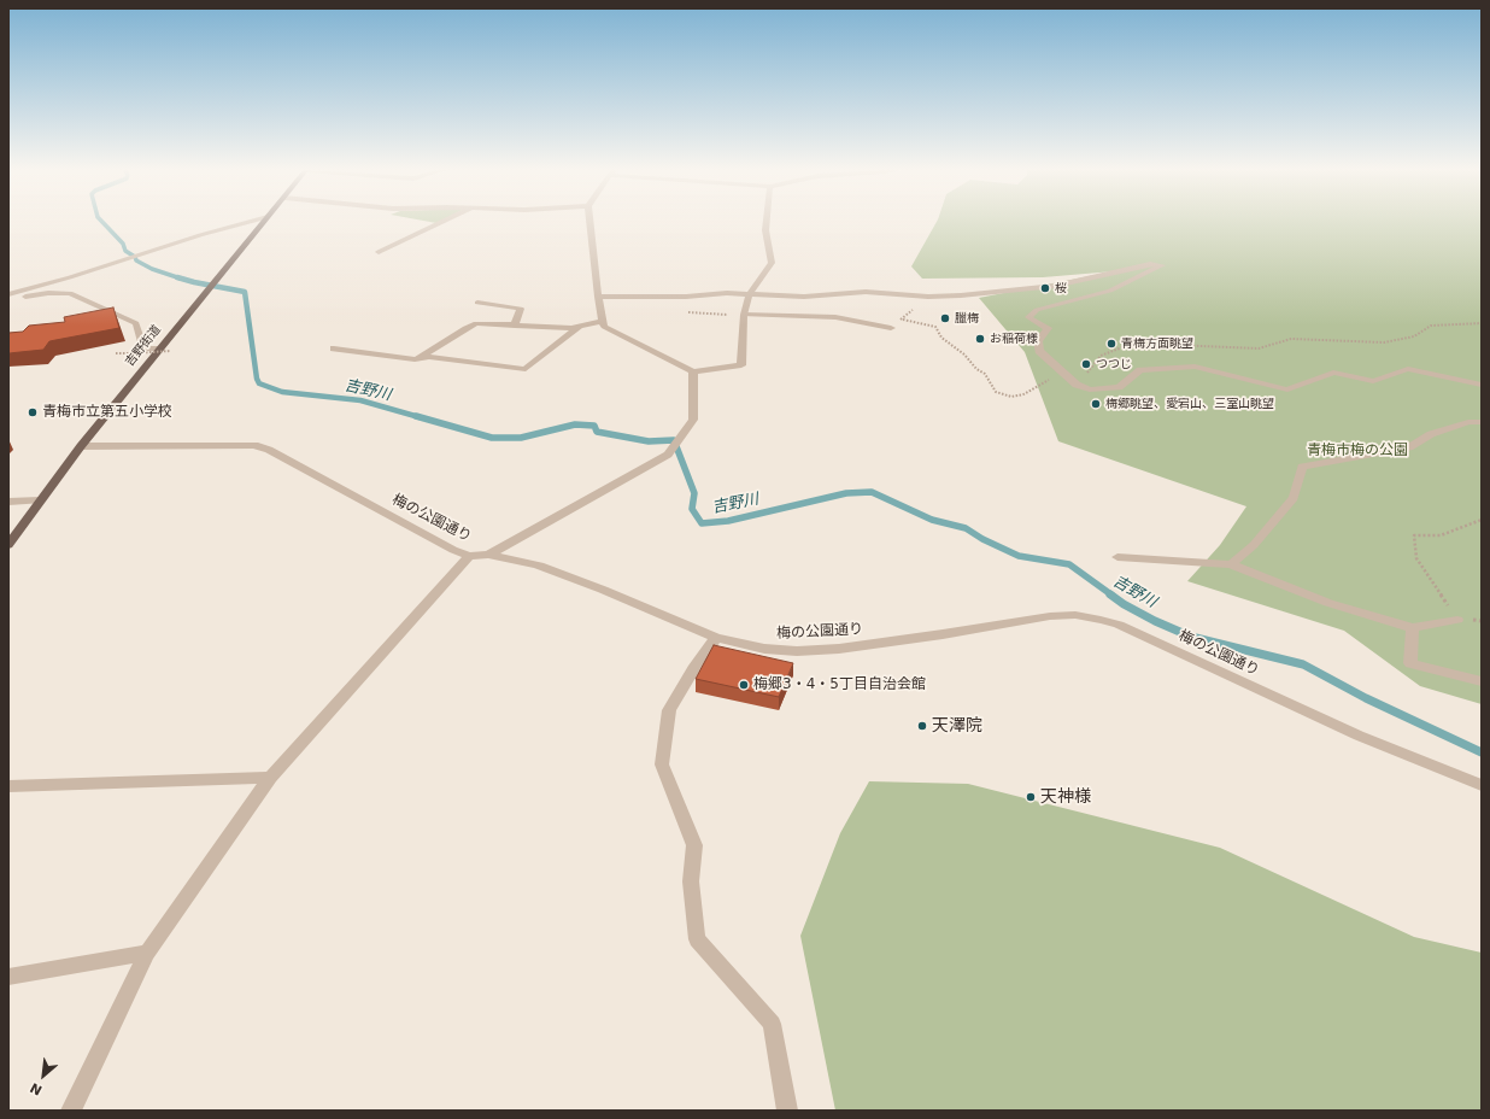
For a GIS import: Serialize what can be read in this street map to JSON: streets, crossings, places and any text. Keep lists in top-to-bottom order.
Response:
{
  "streets": {
    "main road": ["吉野街道"],
    "street": ["梅の公園通り"]
  },
  "crossings": [
    ["吉野街道", "梅の公園通り"]
  ],
  "water": ["吉野川"],
  "parks": ["青梅市梅の公園"],
  "places": [
    "桜",
    "臘梅",
    "お稲荷様",
    "青梅方面眺望",
    "つつじ",
    "梅郷眺望、愛宕山、三室山眺望",
    "青梅市立第五小学校",
    "梅郷3・4・5丁目自治会館",
    "天澤院",
    "天神様"
  ],
  "north": "bottom left"
}
